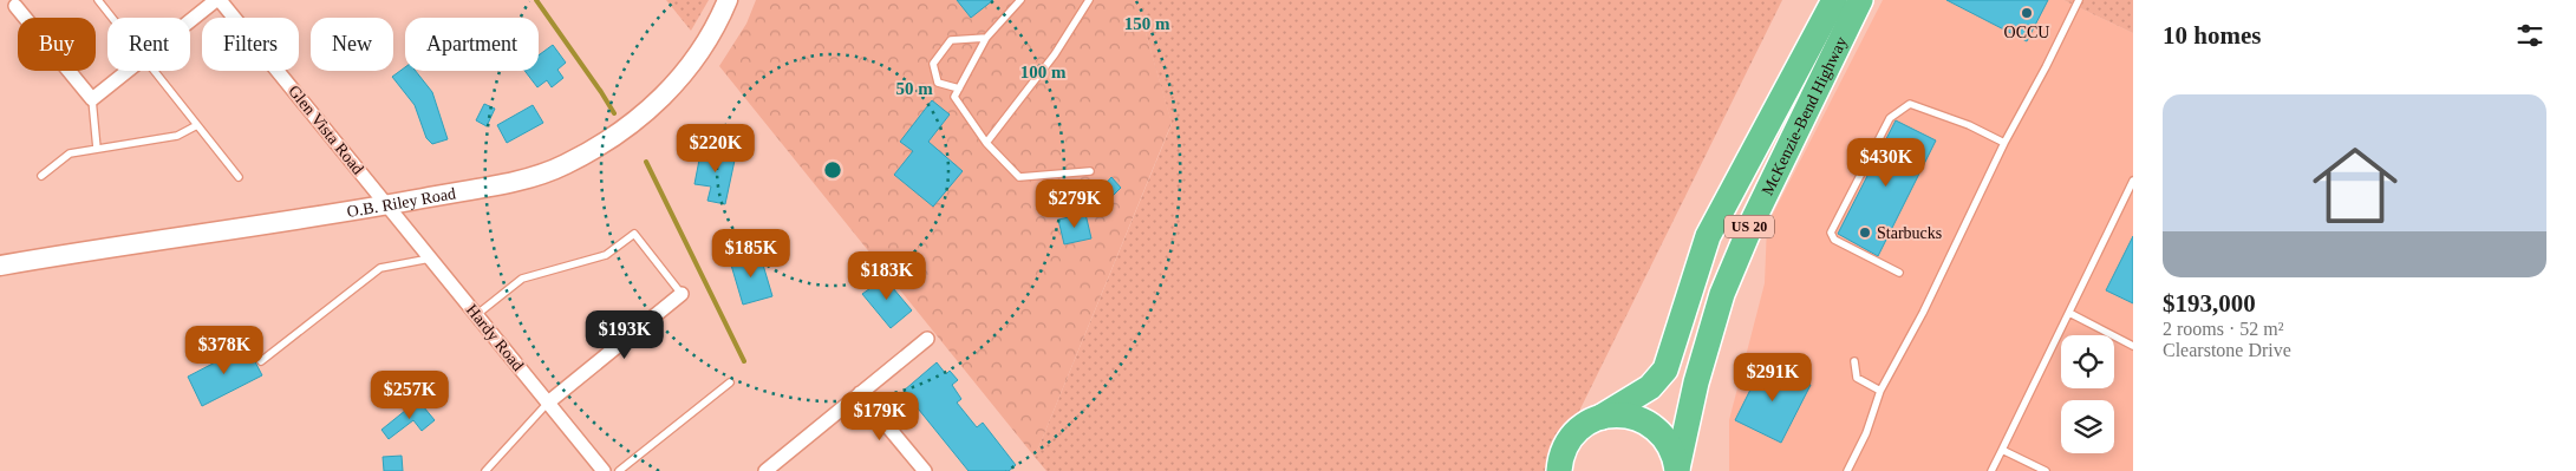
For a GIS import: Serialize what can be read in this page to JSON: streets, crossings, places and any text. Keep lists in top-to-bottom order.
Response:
{
  "streets": {
    "highway": ["McKenzie-Bend Highway", "US 20"],
    "street": ["Glen Vista Road", "O.B. Riley Road", "Hardy Road"]
  },
  "crossings": [
    ["Glen Vista Road", "O.B. Riley Road"],
    ["Glen Vista Road", "Hardy Road"],
    ["O.B. Riley Road", "Hardy Road"]
  ],
  "places": ["OCCU", "Starbucks"],
  "page": {
    "heading": "10 homes",
    "chip": [
      "Buy",
      "Rent",
      "Filters",
      "New",
      "Apartment"
    ],
    "list": [
      {
        "name": "$193,000",
        "note": "2 rooms · 52 m² · Clearstone Drive"
      }
    ],
    "price": [
      "$220K",
      "$430K",
      "$279K",
      "$185K",
      "$183K",
      "$193K",
      "$378K",
      "$291K",
      "$257K",
      "$179K"
    ]
  },
  "rings": ["150 m", "100 m", "50 m"]
}
